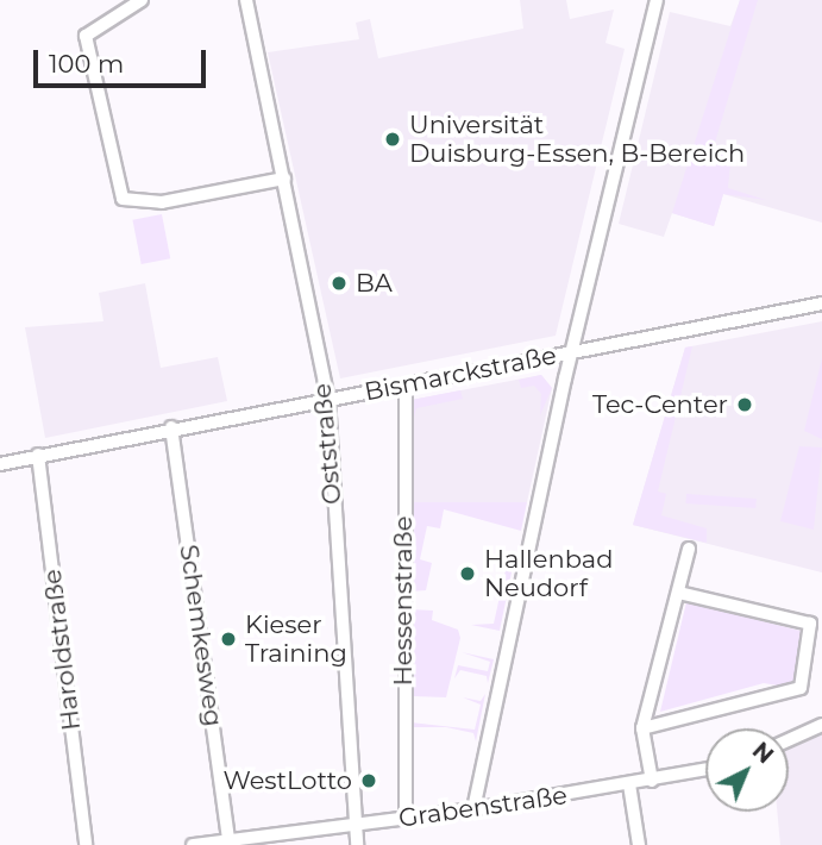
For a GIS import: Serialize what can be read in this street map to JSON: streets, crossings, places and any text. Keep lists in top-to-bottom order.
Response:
{
  "streets": {
    "street": [
      "Bismarckstraße",
      "Oststraße",
      "Hessenstraße",
      "Schemkesweg",
      "Haroldstraße",
      "Grabenstraße"
    ]
  },
  "crossings": [
    ["Bismarckstraße", "Oststraße"],
    ["Bismarckstraße", "Hessenstraße"],
    ["Bismarckstraße", "Schemkesweg"],
    ["Bismarckstraße", "Haroldstraße"],
    ["Oststraße", "Grabenstraße"],
    ["Hessenstraße", "Grabenstraße"],
    ["Schemkesweg", "Grabenstraße"]
  ],
  "places": [
    "Universität Duisburg-Essen, B-Bereich",
    "BA",
    "Tec-Center",
    "Hallenbad Neudorf",
    "Kieser Training",
    "WestLotto"
  ],
  "scale_bar": "100 m",
  "north": "top right"
}
